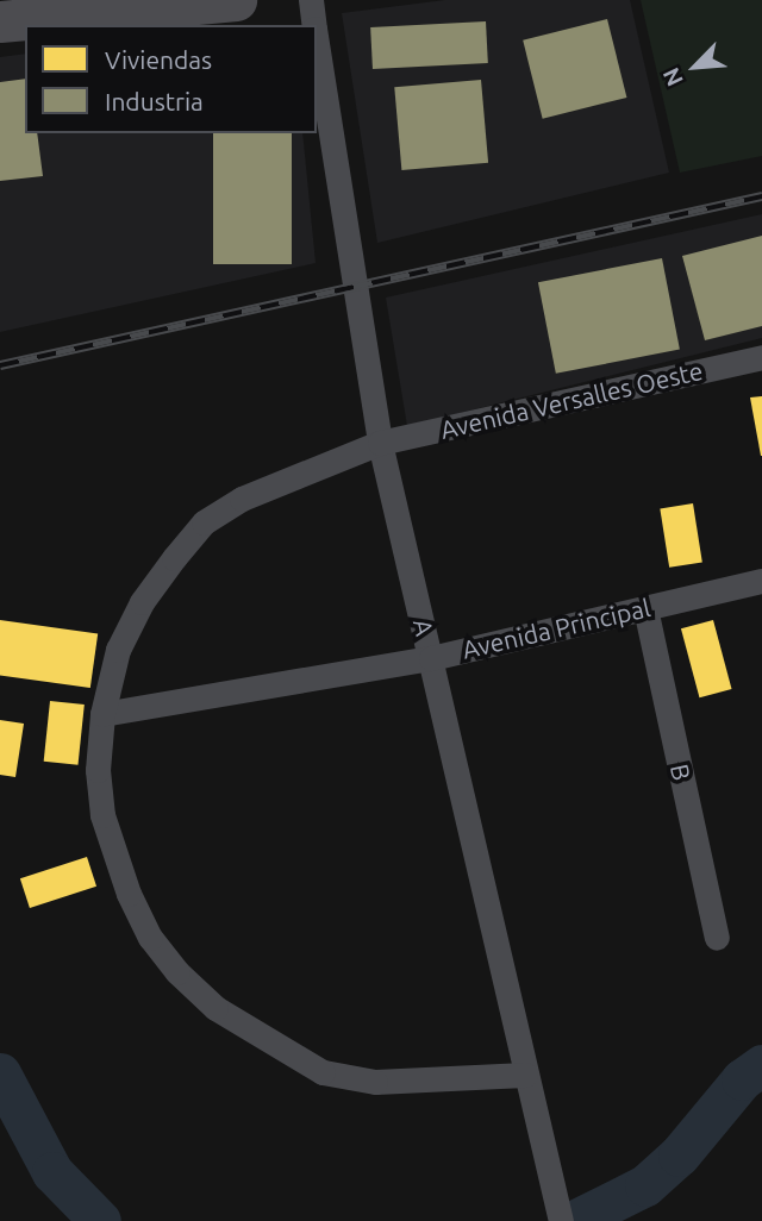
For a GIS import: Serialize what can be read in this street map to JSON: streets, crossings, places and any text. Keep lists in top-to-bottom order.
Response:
{
  "streets": {
    "street": [
      "Avenida Versalles Oeste",
      "A",
      "Avenida Principal",
      "B"
    ]
  },
  "crossings": [
    ["Avenida Versalles Oeste", "A"],
    ["Avenida Versalles Oeste", "Avenida Principal"],
    ["A", "Avenida Principal"],
    ["Avenida Principal", "B"]
  ],
  "legend": ["Viviendas", "Industria"],
  "north": "bottom left"
}
